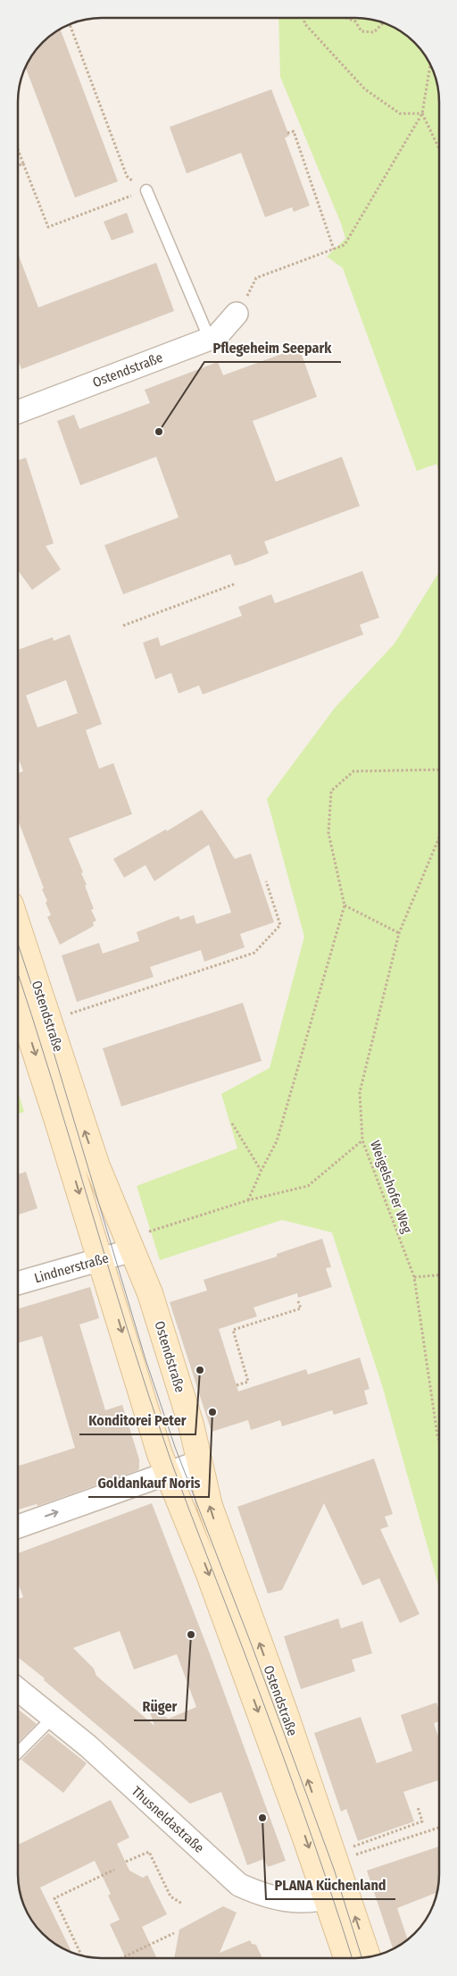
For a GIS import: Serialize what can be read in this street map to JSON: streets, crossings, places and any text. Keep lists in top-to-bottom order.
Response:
{
  "streets": {
    "main road": ["Ostendstraße"],
    "street": ["Lindnerstraße", "Thusneldastraße"],
    "path": ["Weigelshofer Weg"]
  },
  "crossings": [
    ["Ostendstraße", "Lindnerstraße"],
    ["Ostendstraße", "Thusneldastraße"]
  ],
  "places": [
    "Pflegeheim Seepark",
    "Konditorei Peter",
    "Goldankauf Noris",
    "Rüger",
    "PLANA Küchenland"
  ]
}
